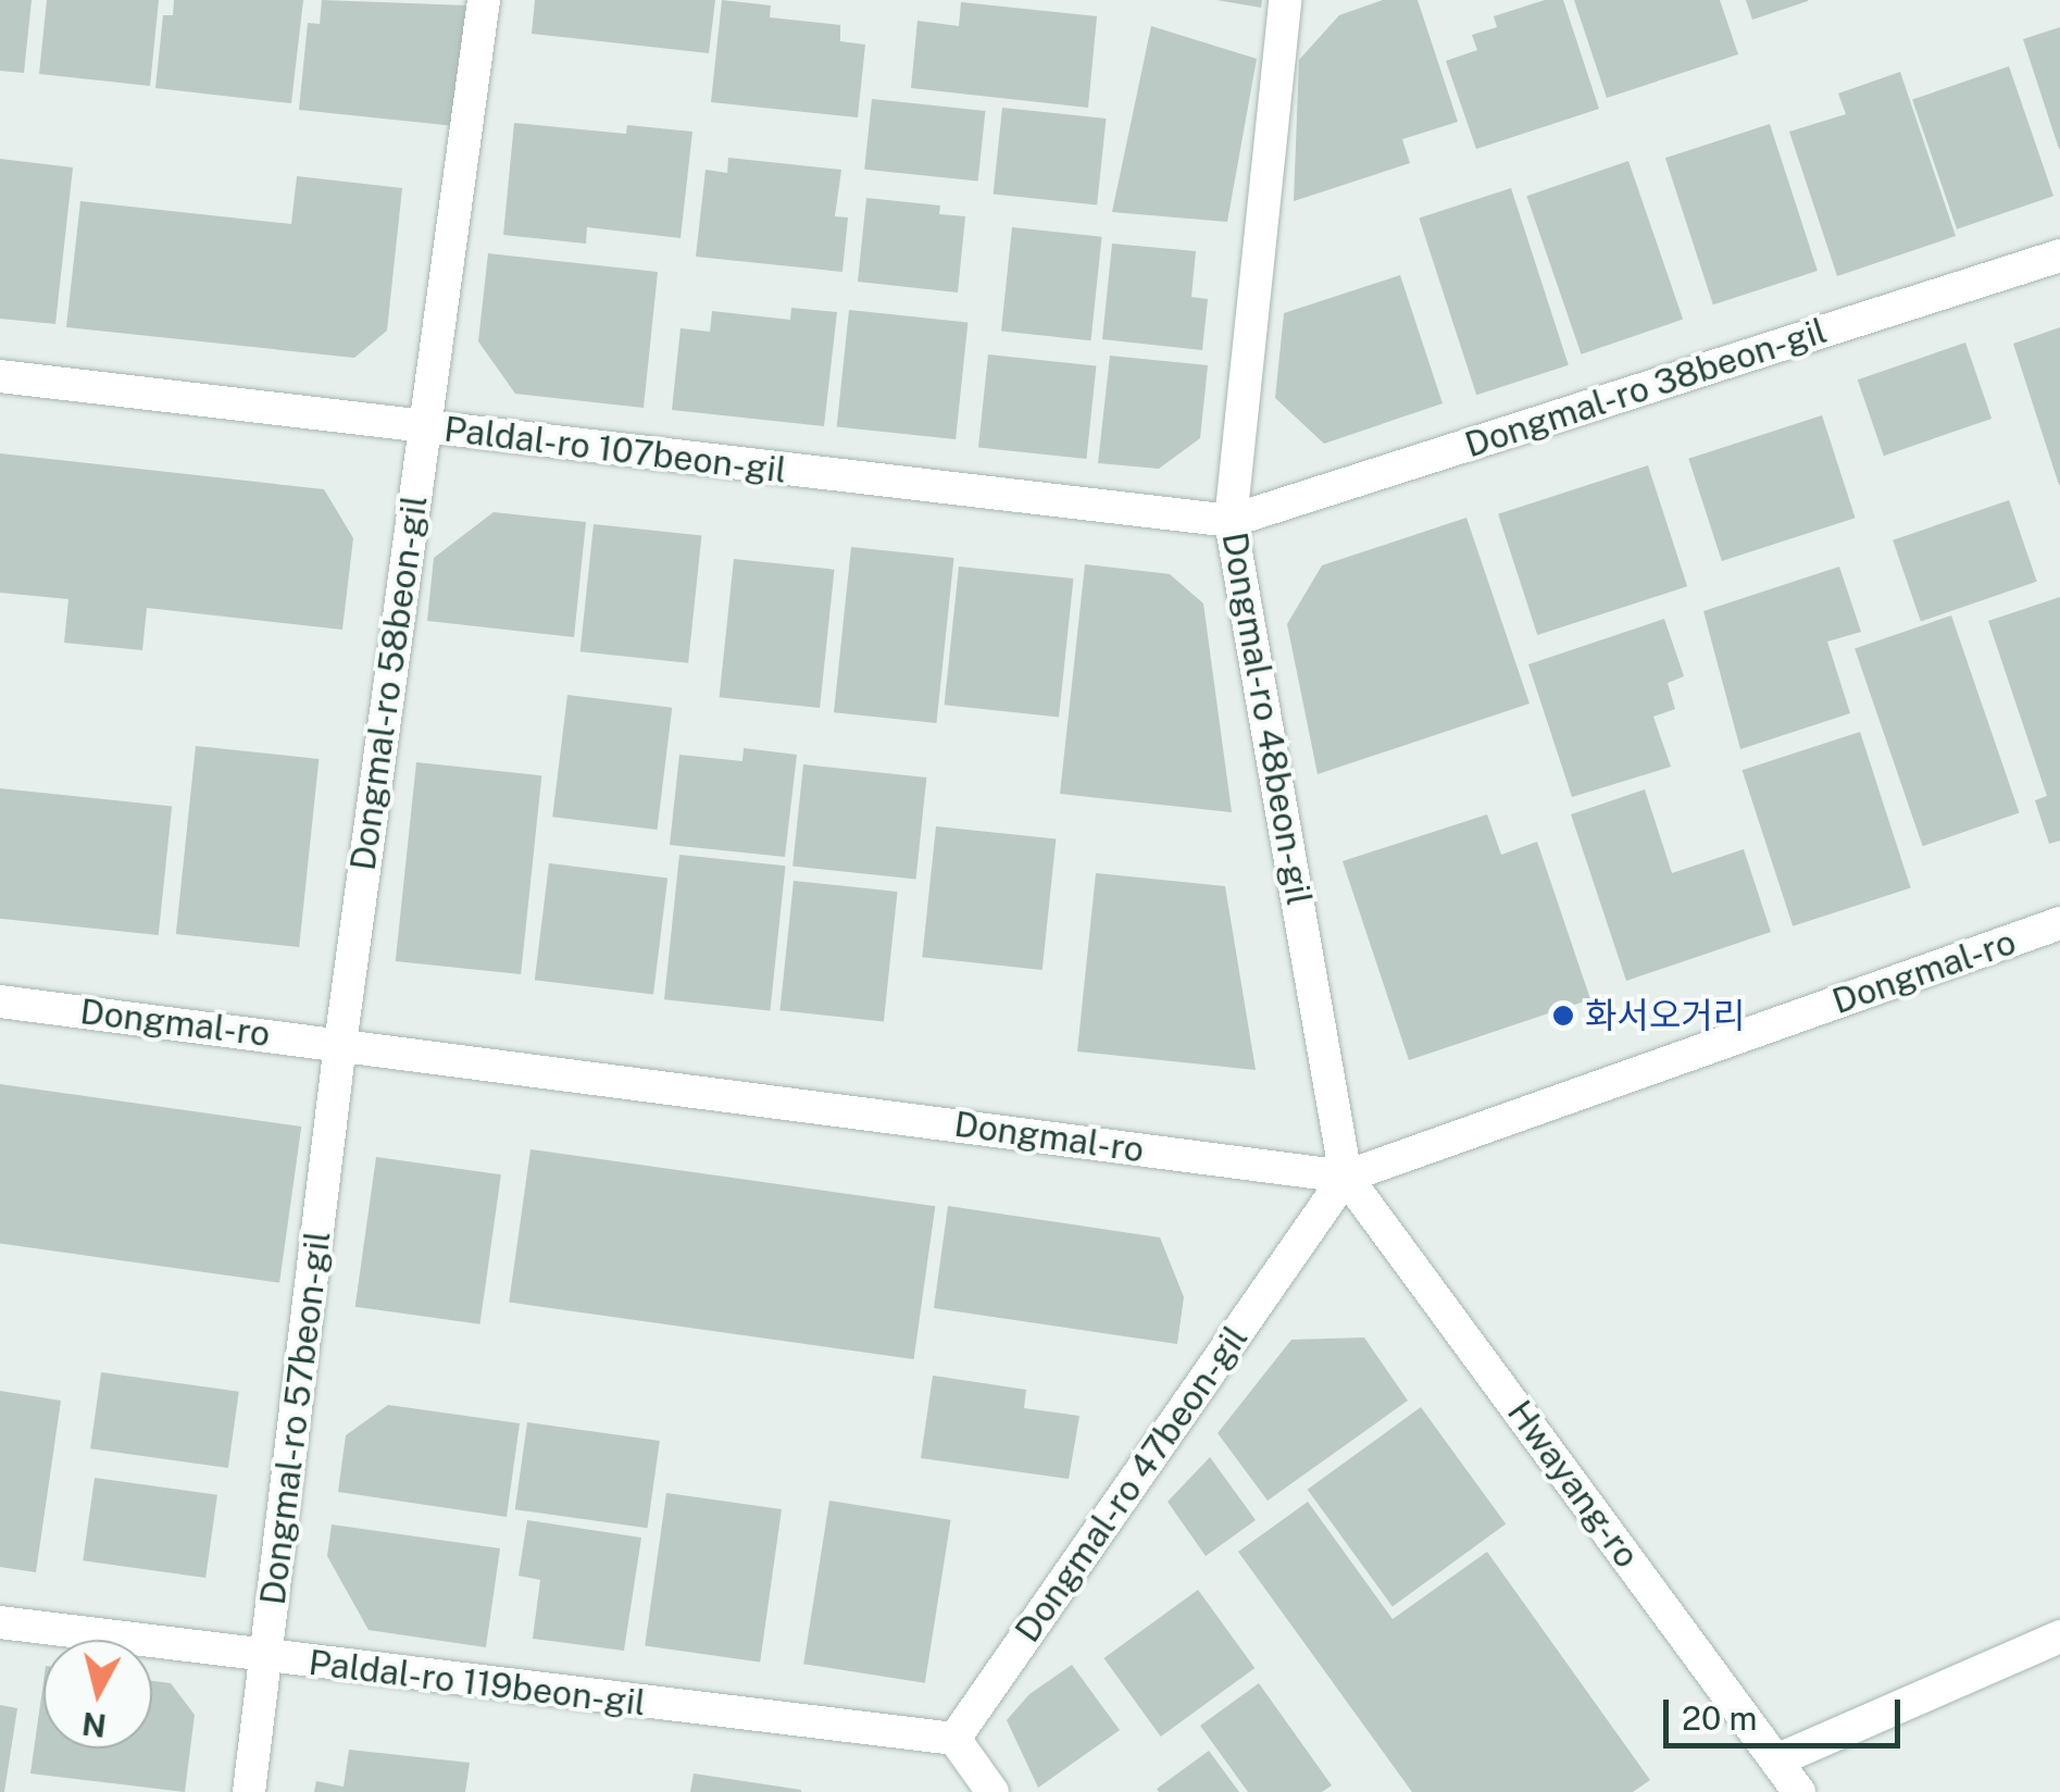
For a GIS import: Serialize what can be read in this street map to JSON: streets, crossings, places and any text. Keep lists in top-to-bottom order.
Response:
{
  "streets": {
    "street": [
      "Dongmal-ro 38beon-gil",
      "Paldal-ro 107beon-gil",
      "Dongmal-ro 58beon-gil",
      "Dongmal-ro 48beon-gil",
      "Dongmal-ro",
      "Dongmal-ro 57beon-gil",
      "Dongmal-ro 47beon-gil",
      "Hwayang-ro",
      "Paldal-ro 119beon-gil"
    ]
  },
  "crossings": [
    ["Dongmal-ro 38beon-gil", "Paldal-ro 107beon-gil"],
    ["Dongmal-ro 38beon-gil", "Dongmal-ro 48beon-gil"],
    ["Paldal-ro 107beon-gil", "Dongmal-ro 58beon-gil"],
    ["Paldal-ro 107beon-gil", "Dongmal-ro 48beon-gil"],
    ["Dongmal-ro 58beon-gil", "Dongmal-ro"],
    ["Dongmal-ro 58beon-gil", "Dongmal-ro 57beon-gil"],
    ["Dongmal-ro 48beon-gil", "Dongmal-ro"],
    ["Dongmal-ro 48beon-gil", "Dongmal-ro 47beon-gil"],
    ["Dongmal-ro 48beon-gil", "Hwayang-ro"],
    ["Dongmal-ro", "Dongmal-ro 57beon-gil"],
    ["Dongmal-ro", "Dongmal-ro 47beon-gil"],
    ["Dongmal-ro", "Hwayang-ro"],
    ["Dongmal-ro 57beon-gil", "Paldal-ro 119beon-gil"],
    ["Dongmal-ro 47beon-gil", "Hwayang-ro"],
    ["Dongmal-ro 47beon-gil", "Paldal-ro 119beon-gil"]
  ],
  "places": ["화서오거리"],
  "scale_bar": "20 m",
  "north": "bottom"
}
